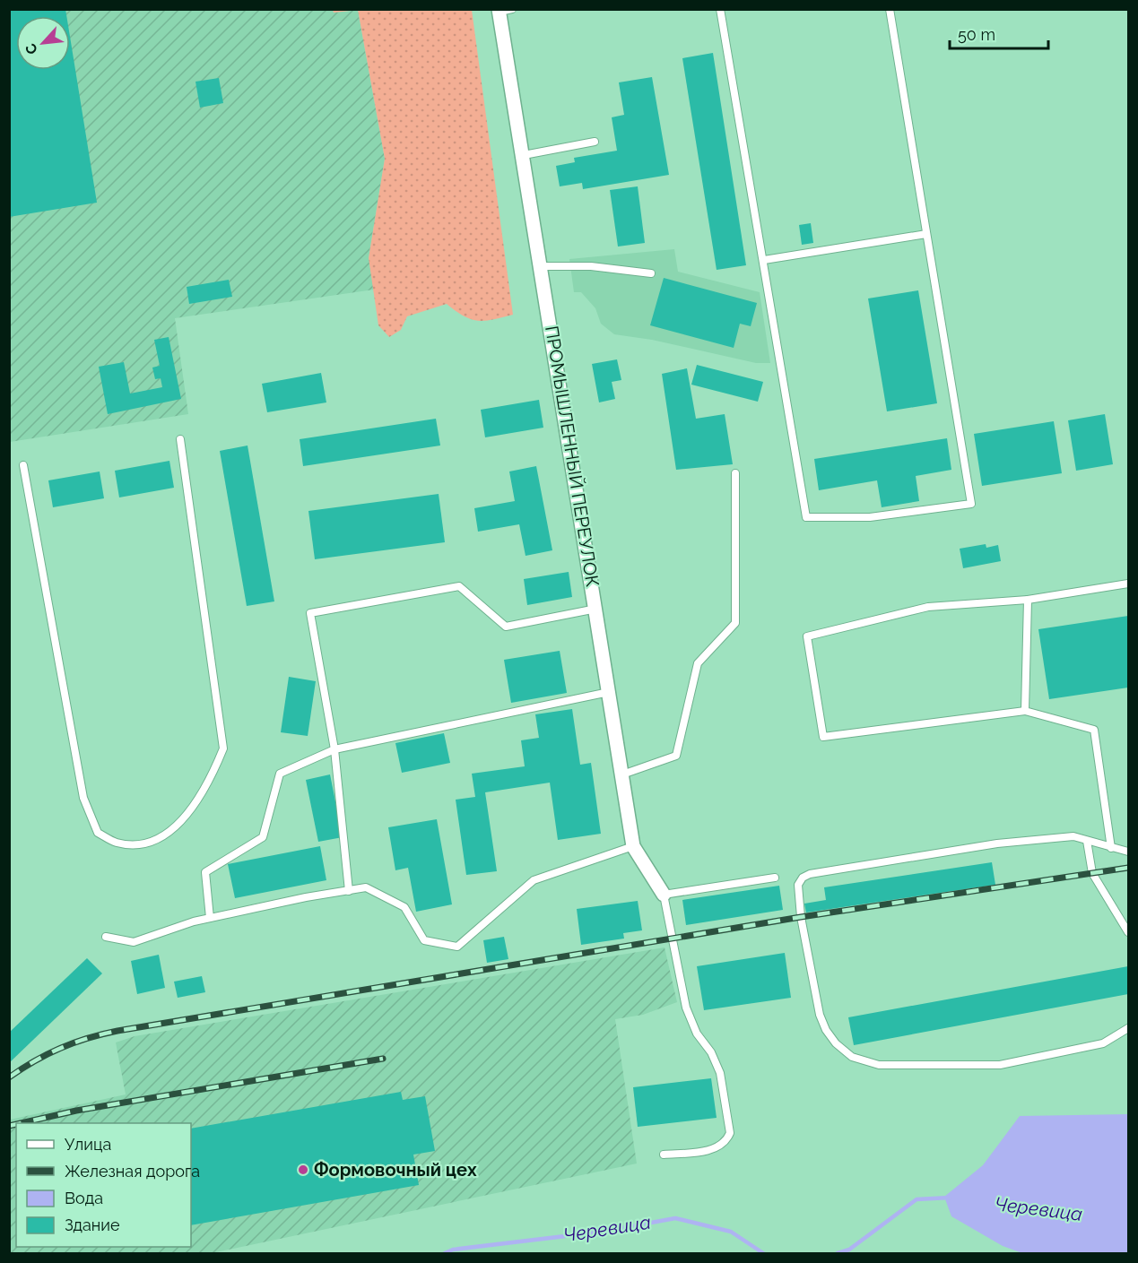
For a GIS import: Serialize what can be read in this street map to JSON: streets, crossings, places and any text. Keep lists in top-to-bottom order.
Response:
{
  "streets": {
    "street": ["ПРОМЫШЛЕННЫЙ ПЕРЕУЛОК"]
  },
  "water": ["Черевица"],
  "places": ["Формовочный цех"],
  "legend": [
    "Улица",
    "Железная дорога",
    "Вода",
    "Здание"
  ],
  "scale_bar": "50 m",
  "north": "bottom left"
}
